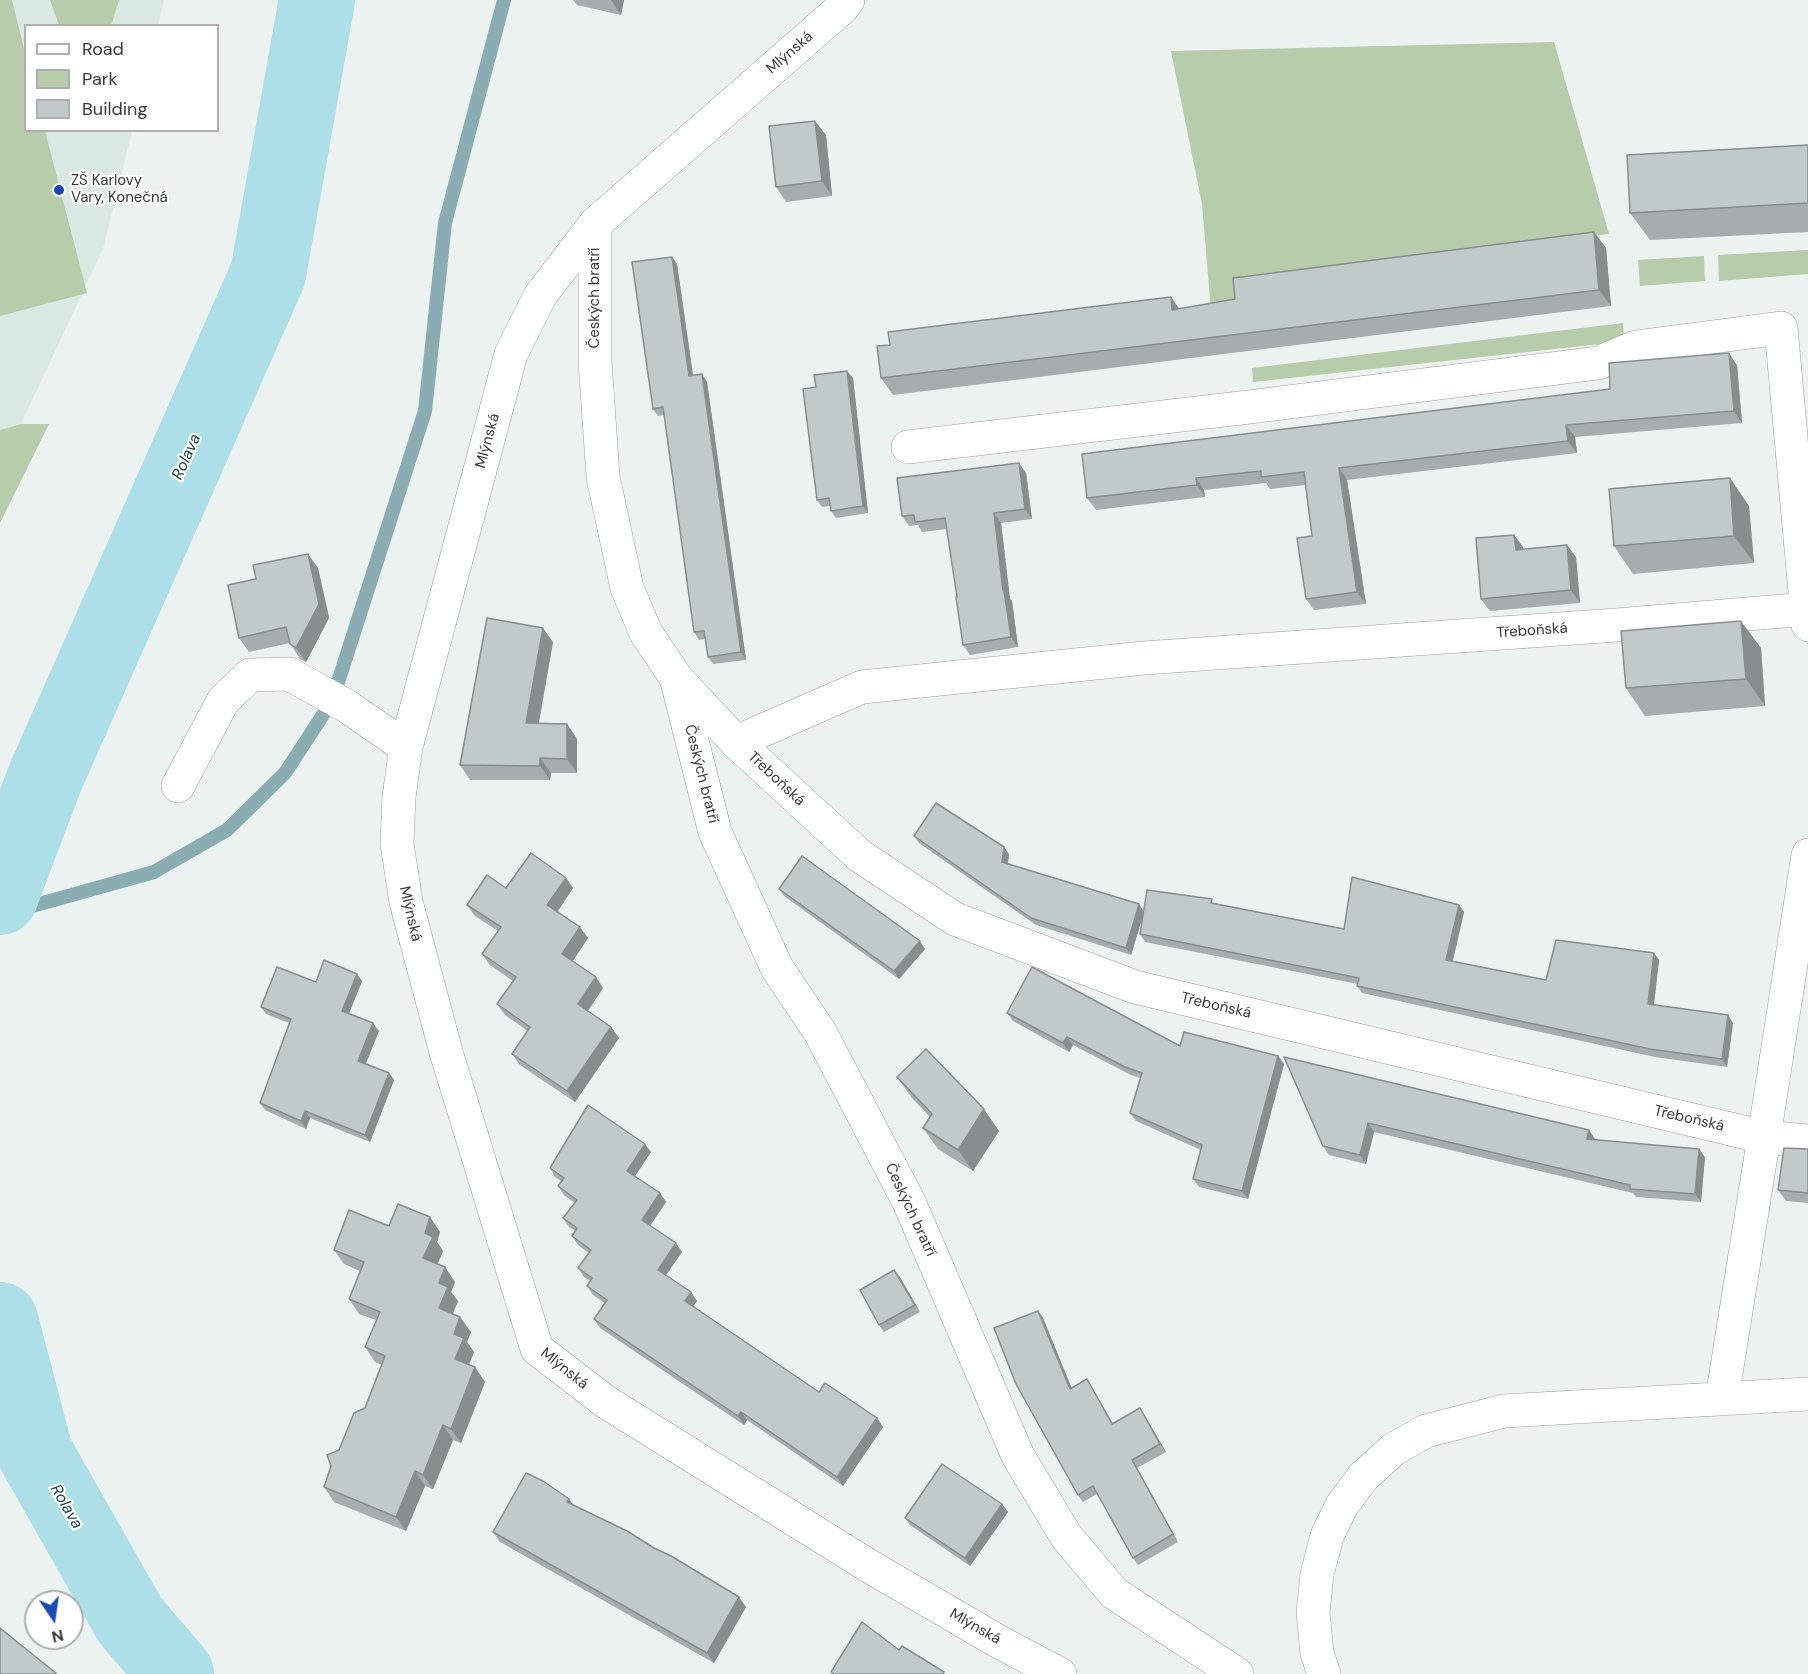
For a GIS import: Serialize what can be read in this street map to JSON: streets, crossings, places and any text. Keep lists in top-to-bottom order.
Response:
{
  "streets": {
    "street": ["Mlýnská", "Českých bratří", "Třeboňská"]
  },
  "crossings": [
    ["Mlýnská", "Českých bratří"],
    ["Českých bratří", "Třeboňská"]
  ],
  "water": ["Rolava"],
  "places": ["ZŠ Karlovy Vary, Konečná"],
  "legend": ["Road", "Park", "Building"],
  "north": "bottom"
}
